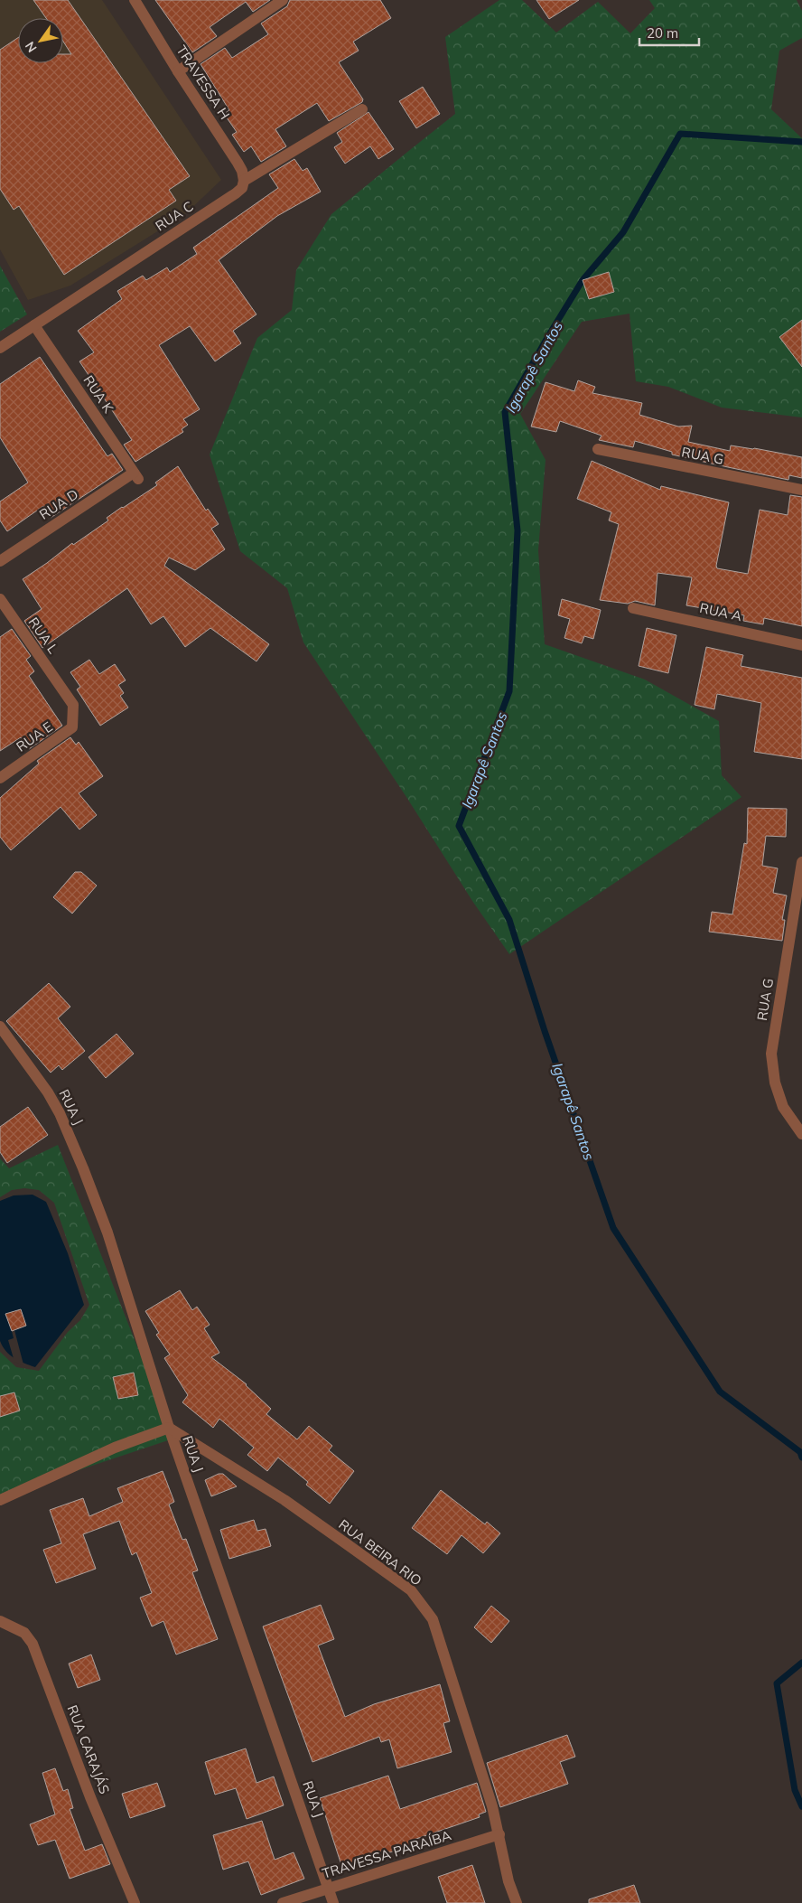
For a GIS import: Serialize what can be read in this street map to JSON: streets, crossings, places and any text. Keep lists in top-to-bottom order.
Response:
{
  "streets": {
    "street": [
      "TRAVESSA H",
      "RUA C",
      "RUA K",
      "RUA G",
      "RUA D",
      "RUA A",
      "RUA L",
      "RUA E",
      "RUA J",
      "RUA BEIRA RIO",
      "RUA CARAJÁS",
      "TRAVESSA PARAÍBA"
    ]
  },
  "crossings": [
    ["TRAVESSA H", "RUA C"],
    ["RUA C", "RUA K"],
    ["RUA K", "RUA D"],
    ["RUA L", "RUA E"],
    ["RUA J", "RUA BEIRA RIO"],
    ["RUA J", "TRAVESSA PARAÍBA"],
    ["RUA BEIRA RIO", "TRAVESSA PARAÍBA"]
  ],
  "water": ["Igarapê Santos"],
  "scale_bar": "20 m",
  "north": "bottom left"
}
